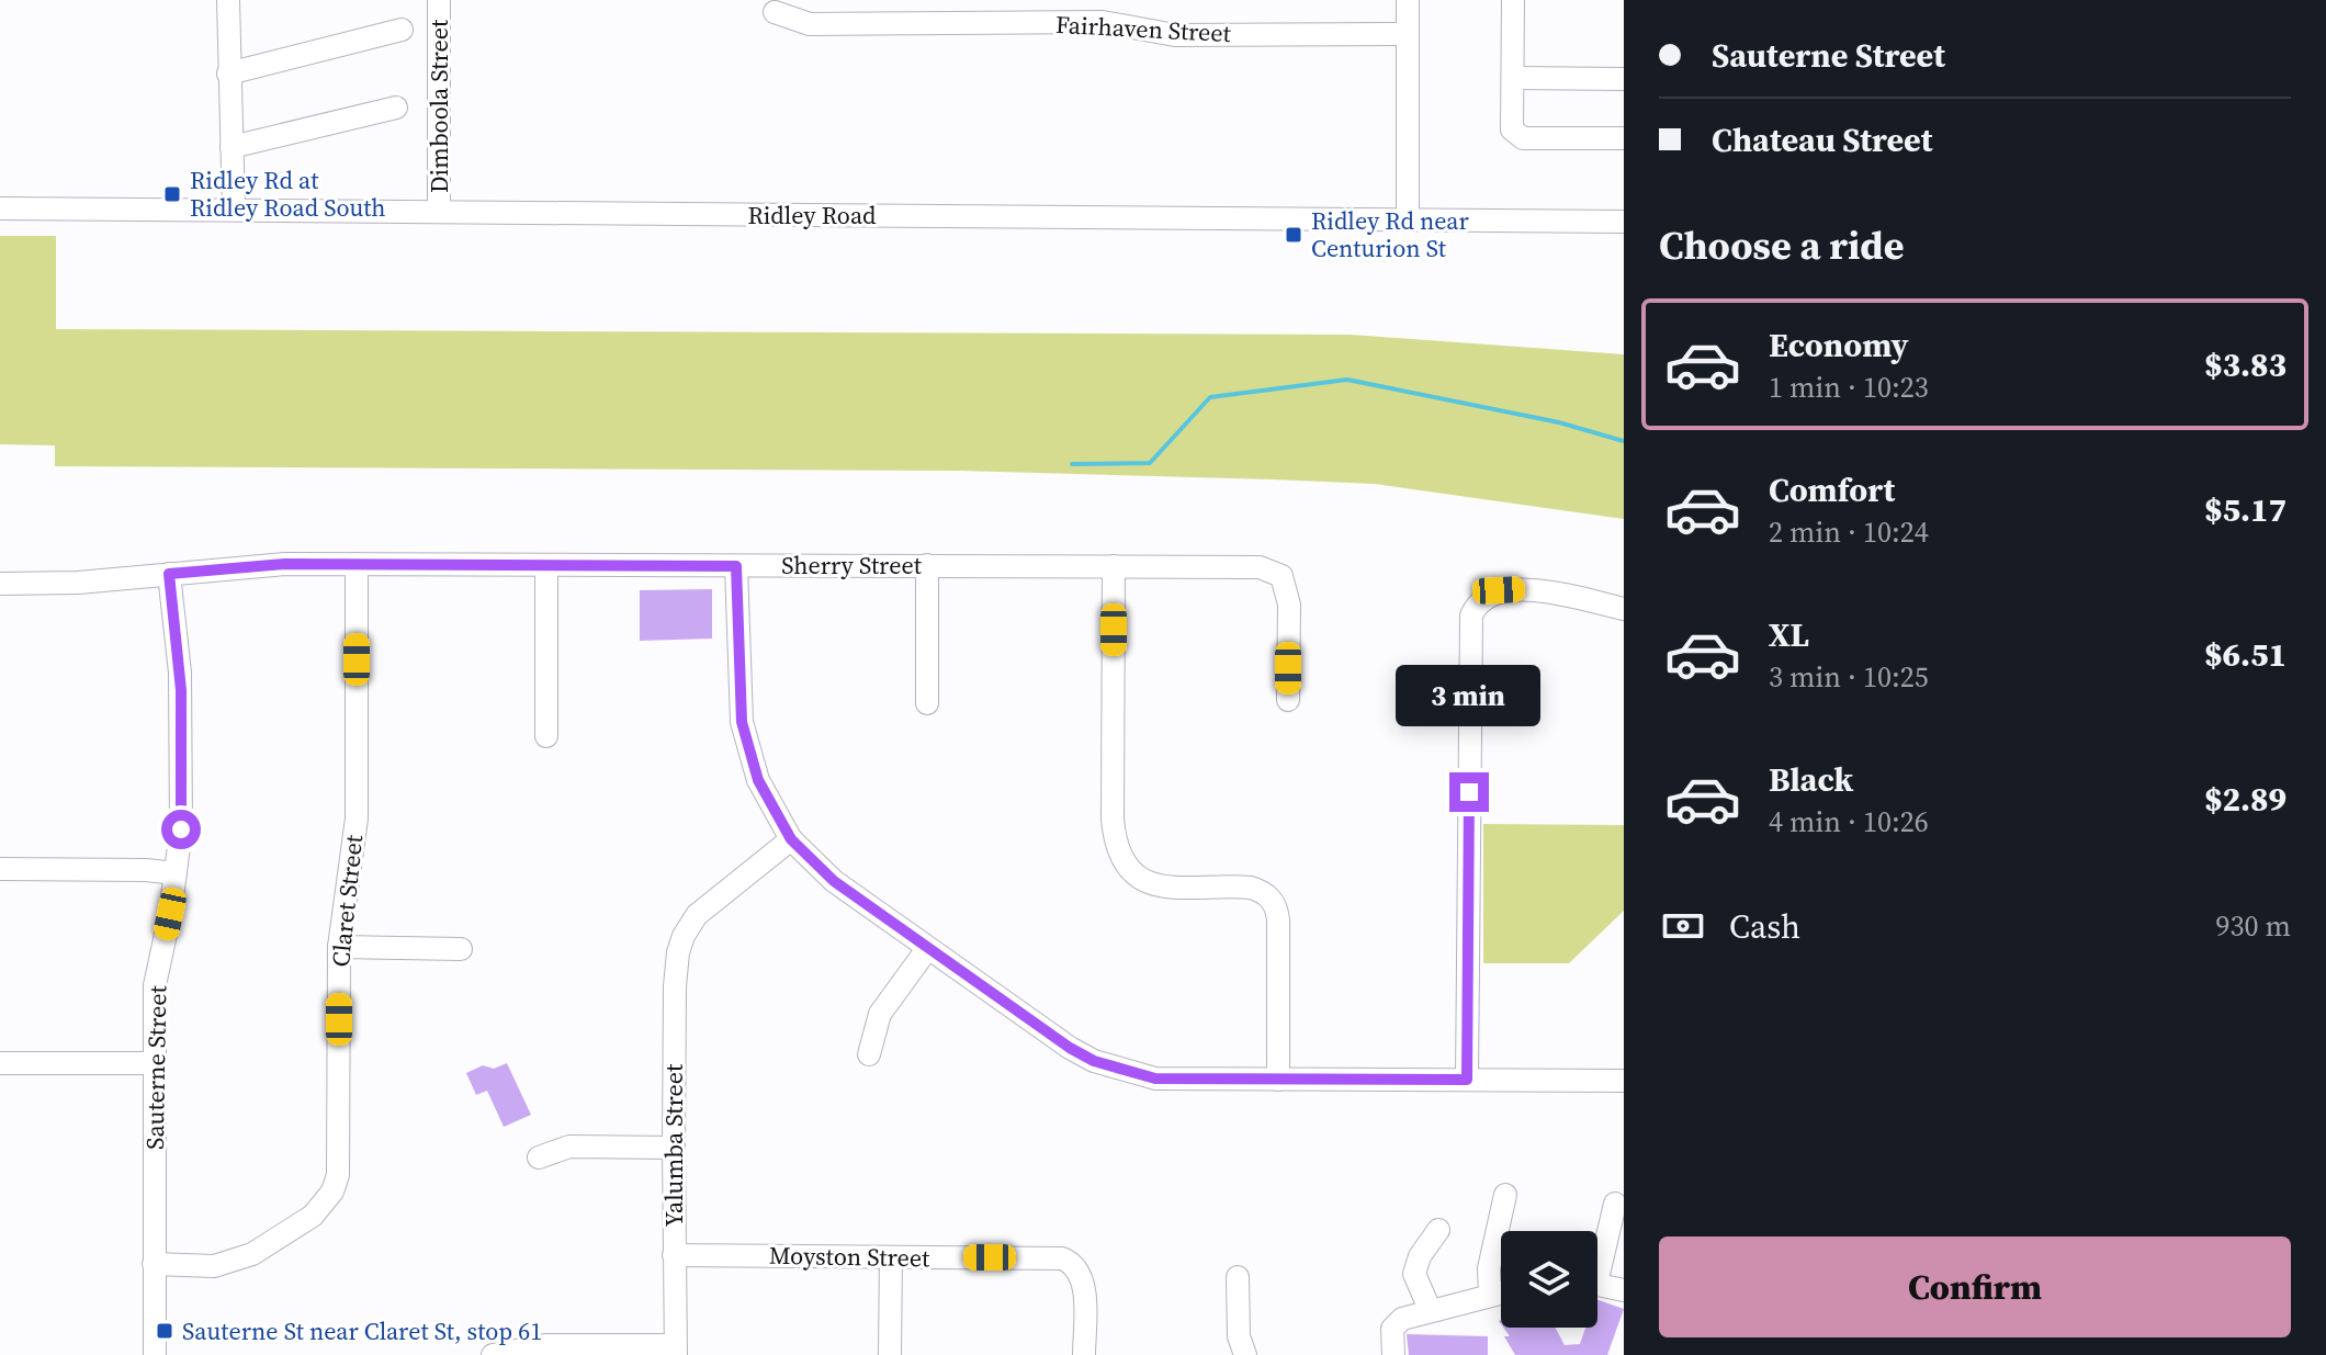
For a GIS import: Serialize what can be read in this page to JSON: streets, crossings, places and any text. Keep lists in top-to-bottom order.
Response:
{
  "streets": {
    "street": [
      "Fairhaven Street",
      "Dimboola Street",
      "Ridley Road",
      "Sherry Street",
      "Claret Street",
      "Sauterne Street",
      "Yalumba Street",
      "Moyston Street"
    ]
  },
  "crossings": [
    ["Dimboola Street", "Ridley Road"],
    ["Sherry Street", "Claret Street"],
    ["Sherry Street", "Sauterne Street"],
    ["Claret Street", "Sauterne Street"],
    ["Yalumba Street", "Moyston Street"]
  ],
  "places": {
    "transit": ["Ridley Rd at Ridley Road South", "Ridley Rd near Centurion St", "Sauterne St near Claret St, stop 61"]
  },
  "page": {
    "banner": ["Sauterne Street", "Chateau Street"],
    "heading": "Choose a ride",
    "list": [
      {
        "name": "Economy",
        "note": "1 min · 10:23",
        "value": "$3.83"
      },
      {
        "name": "Comfort",
        "note": "2 min · 10:24",
        "value": "$5.17"
      },
      {
        "name": "XL",
        "note": "3 min · 10:25",
        "value": "$6.51"
      },
      {
        "name": "Black",
        "note": "4 min · 10:26",
        "value": "$2.89"
      }
    ],
    "bubble": "3 min",
    "pay": ["Cash", "930 m"],
    "buttons": "Confirm"
  }
}
